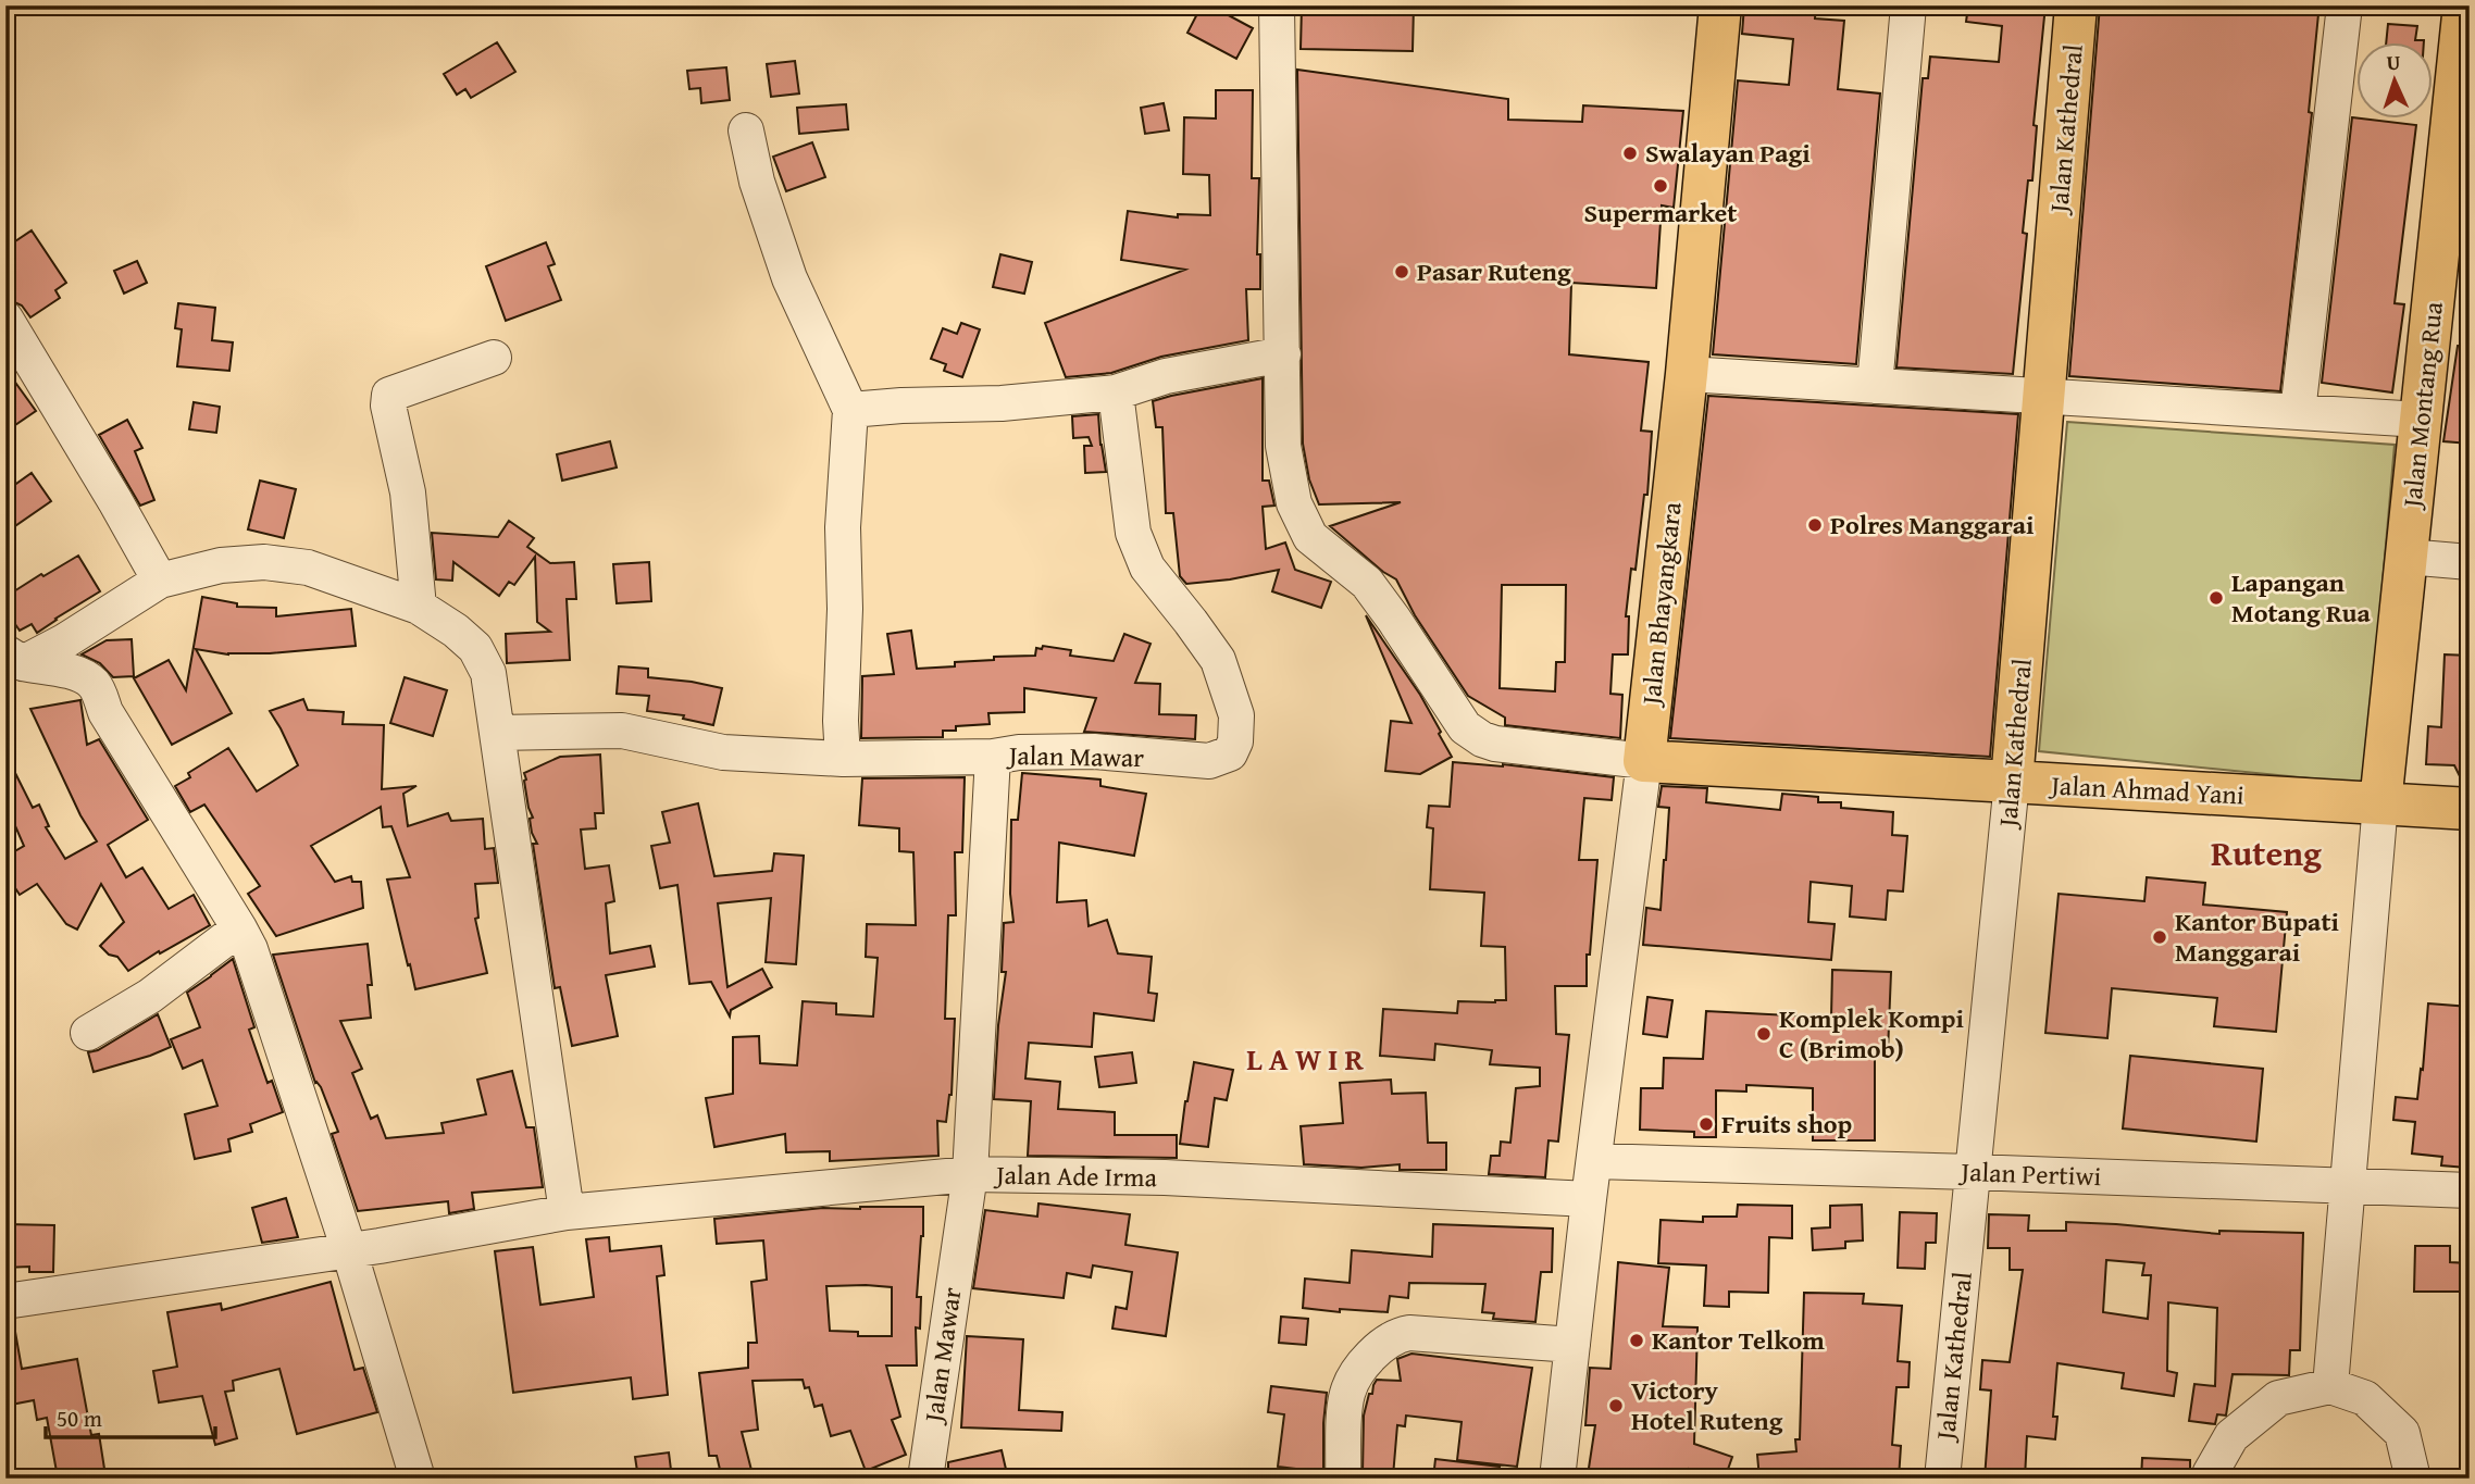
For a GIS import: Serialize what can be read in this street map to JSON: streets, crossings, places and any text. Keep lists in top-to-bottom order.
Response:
{
  "streets": {
    "main road": [
      "Jalan Kathedral",
      "Jalan Montang Rua",
      "Jalan Bhayangkara",
      "Jalan Ahmad Yani"
    ],
    "street": ["Jalan Mawar", "Jalan Pertiwi", "Jalan Ade Irma"]
  },
  "crossings": [
    ["Jalan Kathedral", "Jalan Ahmad Yani"],
    ["Jalan Kathedral", "Jalan Pertiwi"],
    ["Jalan Montang Rua", "Jalan Ahmad Yani"],
    ["Jalan Bhayangkara", "Jalan Ahmad Yani"],
    ["Jalan Bhayangkara", "Jalan Pertiwi"],
    ["Jalan Bhayangkara", "Jalan Ade Irma"],
    ["Jalan Mawar", "Jalan Ade Irma"]
  ],
  "districts": ["Ruteng", "L A W I R"],
  "places": [
    "Swalayan Pagi",
    "Supermarket",
    "Pasar Ruteng",
    "Polres Manggarai",
    "Lapangan Motang Rua",
    "Kantor Bupati Manggarai",
    "Komplek Kompi C (Brimob)",
    "Fruits shop",
    "Kantor Telkom",
    "Victory Hotel Ruteng"
  ],
  "scale_bar": "50 m",
  "north": "top"
}
